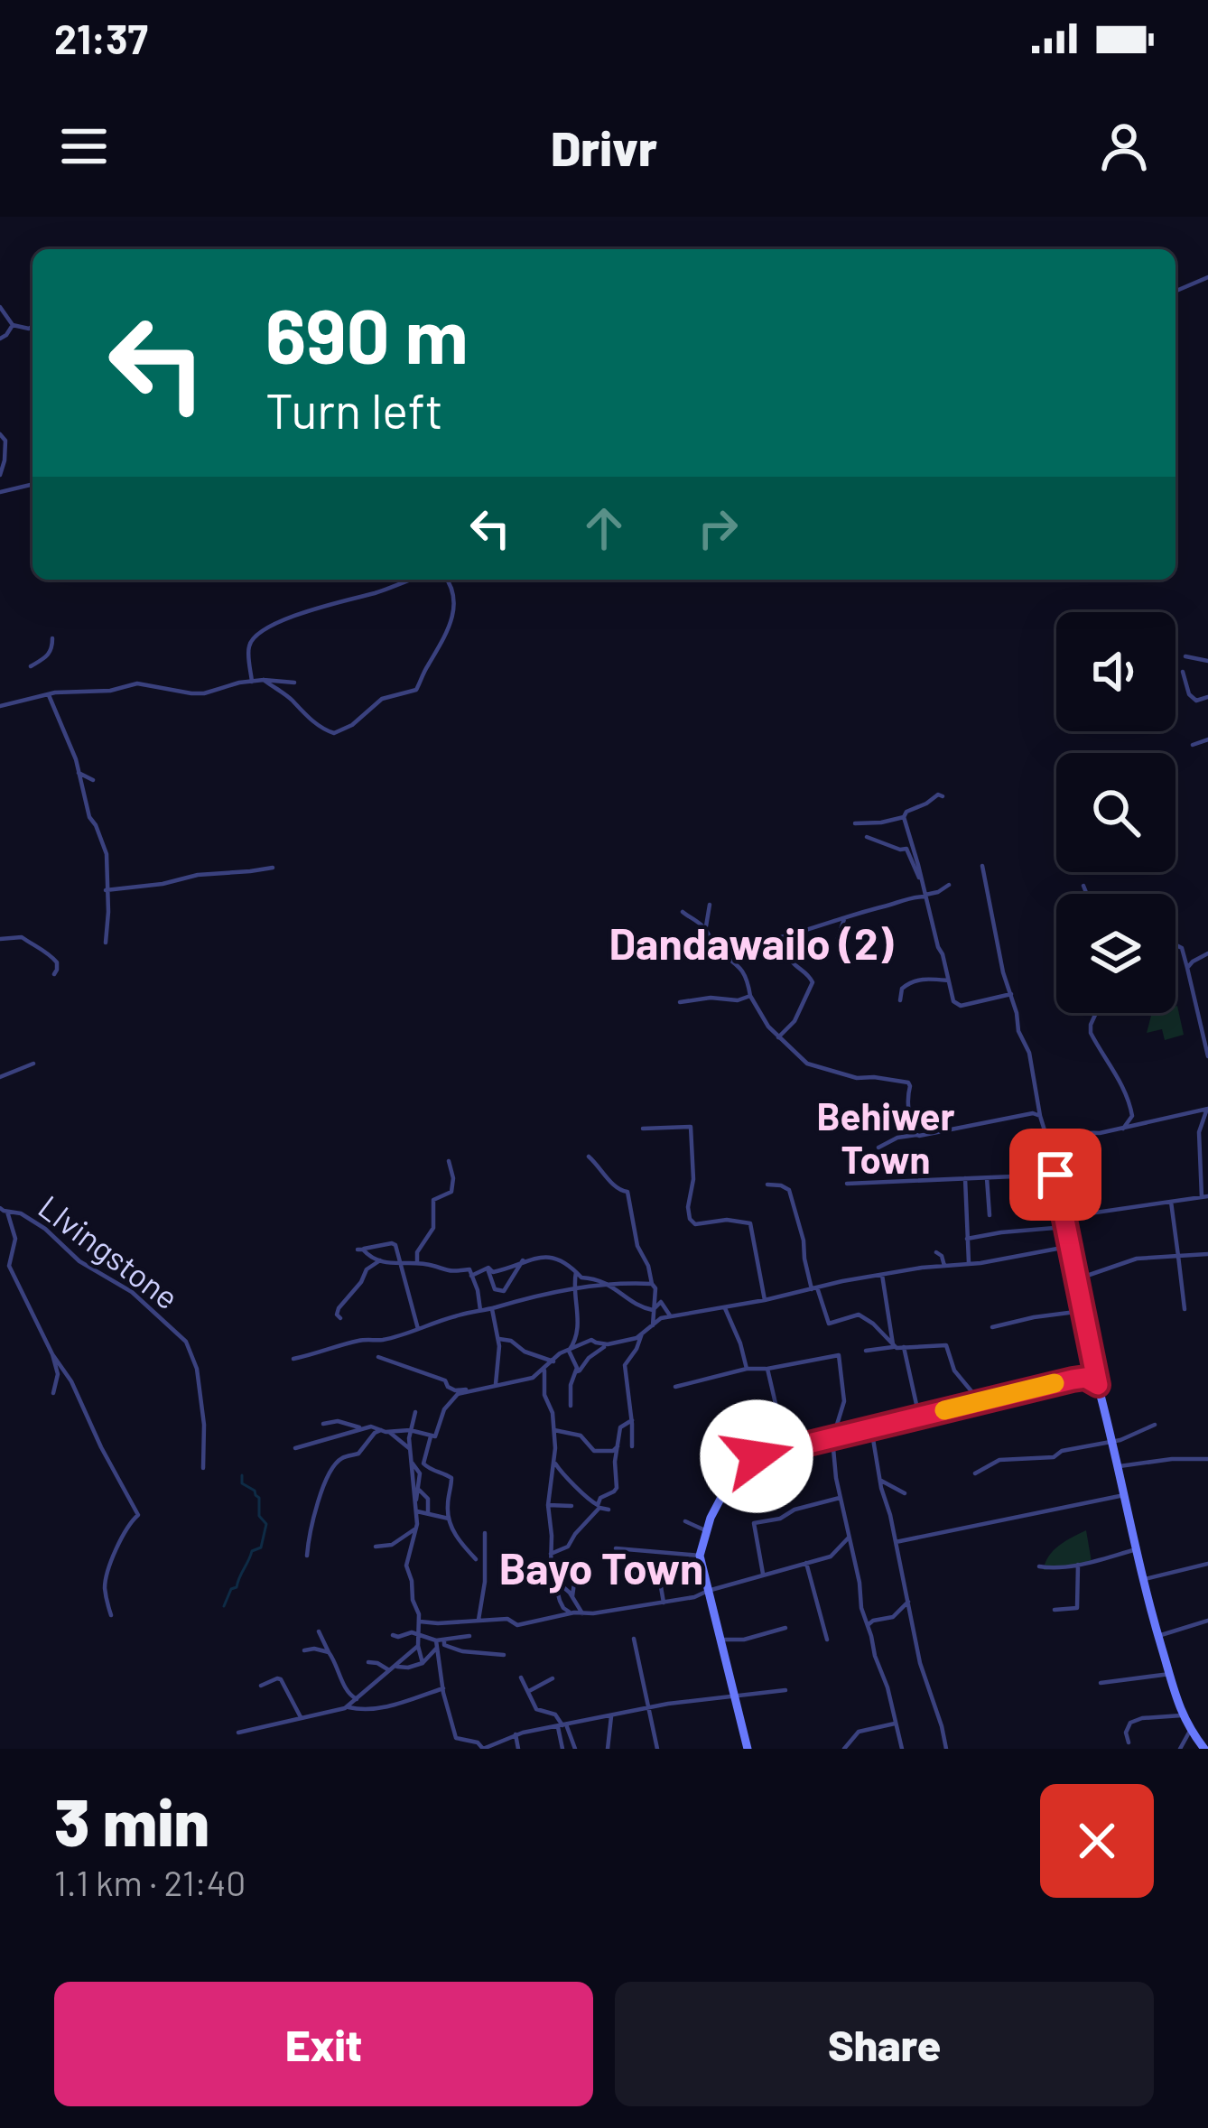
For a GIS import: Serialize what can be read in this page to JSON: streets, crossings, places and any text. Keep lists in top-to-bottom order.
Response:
{
  "streets": {
    "street": ["LIvingstone"]
  },
  "districts": ["Dandawailo (2)", "Behiwer Town", "Bayo Town"],
  "page": {
    "status": "21:37",
    "header": "Drivr",
    "turn": ["690 m", "Turn left"],
    "heading": ["3 min", "1.1 km · 21:40"],
    "buttons": ["Exit", "Share"]
  }
}
